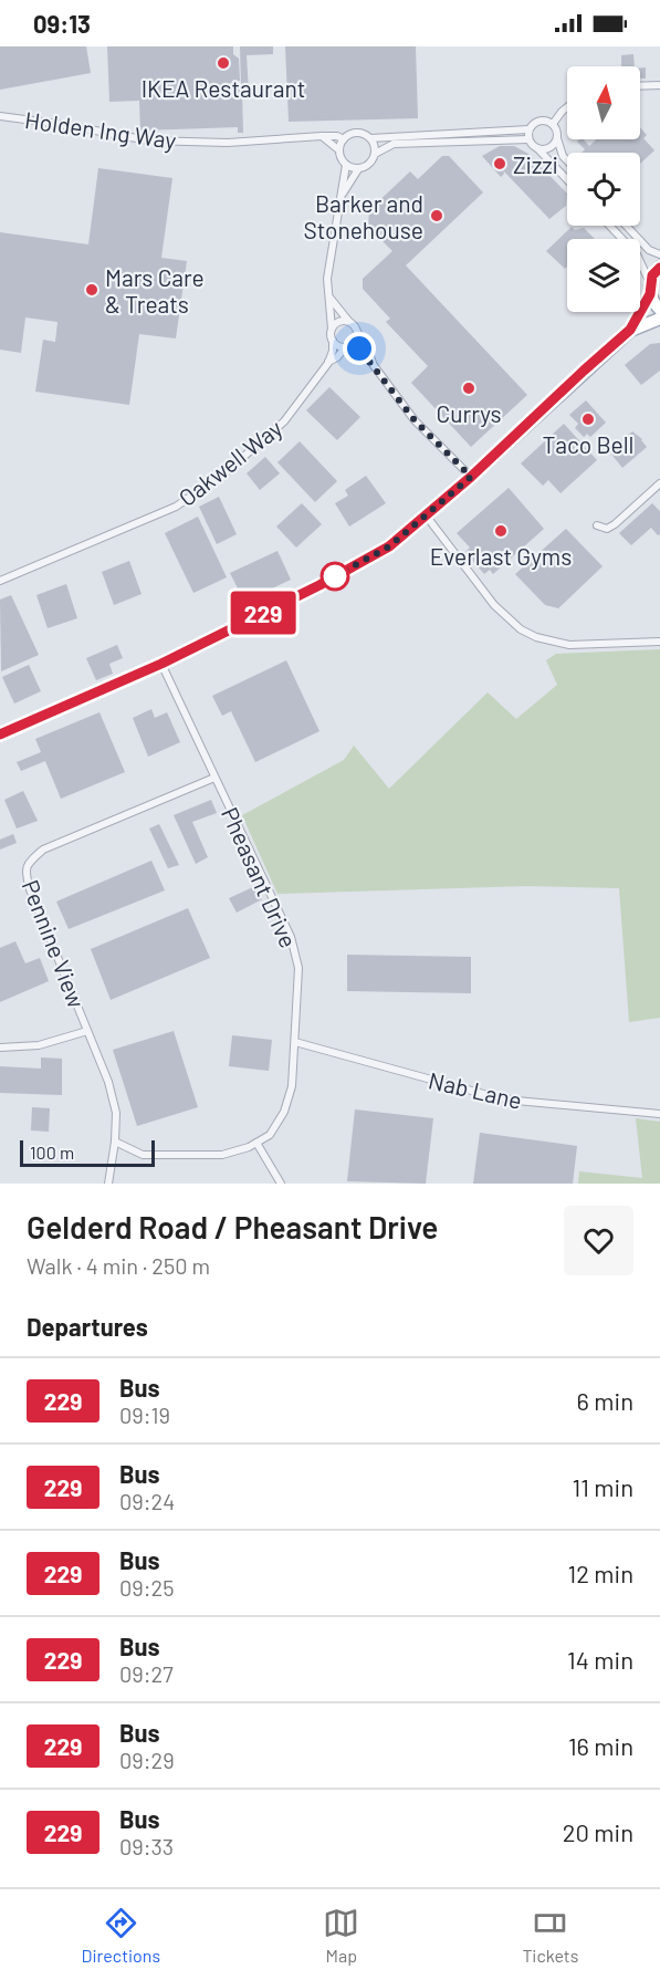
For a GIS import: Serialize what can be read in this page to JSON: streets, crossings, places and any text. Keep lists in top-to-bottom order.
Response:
{
  "streets": {
    "street": [
      "Holden Ing Way",
      "Oakwell Way",
      "Pheasant Drive",
      "Pennine View",
      "Nab Lane"
    ]
  },
  "crossings": [
    ["Pheasant Drive", "Pennine View"],
    ["Pheasant Drive", "Nab Lane"]
  ],
  "places": [
    "IKEA Restaurant",
    "Zizzi",
    "Barker and Stonehouse",
    "Mars Care & Treats",
    "Currys",
    "Taco Bell",
    "Everlast Gyms"
  ],
  "lines": ["bus line 229"],
  "scale_bar": "100 m",
  "north": "top",
  "page": {
    "status": "09:13",
    "on_map": "229",
    "scale": "100 m",
    "heading": [
      ["Gelderd Road / Pheasant Drive", "Walk · 4 min · 250 m"],
      "Departures"
    ],
    "list": [
      {
        "mark": "229",
        "name": "Bus",
        "note": "09:19",
        "value": "6 min"
      },
      {
        "mark": "229",
        "name": "Bus",
        "note": "09:24",
        "value": "11 min"
      },
      {
        "mark": "229",
        "name": "Bus",
        "note": "09:25",
        "value": "12 min"
      },
      {
        "mark": "229",
        "name": "Bus",
        "note": "09:27",
        "value": "14 min"
      },
      {
        "mark": "229",
        "name": "Bus",
        "note": "09:29",
        "value": "16 min"
      },
      {
        "mark": "229",
        "name": "Bus",
        "note": "09:33",
        "value": "20 min"
      }
    ],
    "tabs": ["Directions", "Map", "Tickets"]
  }
}
